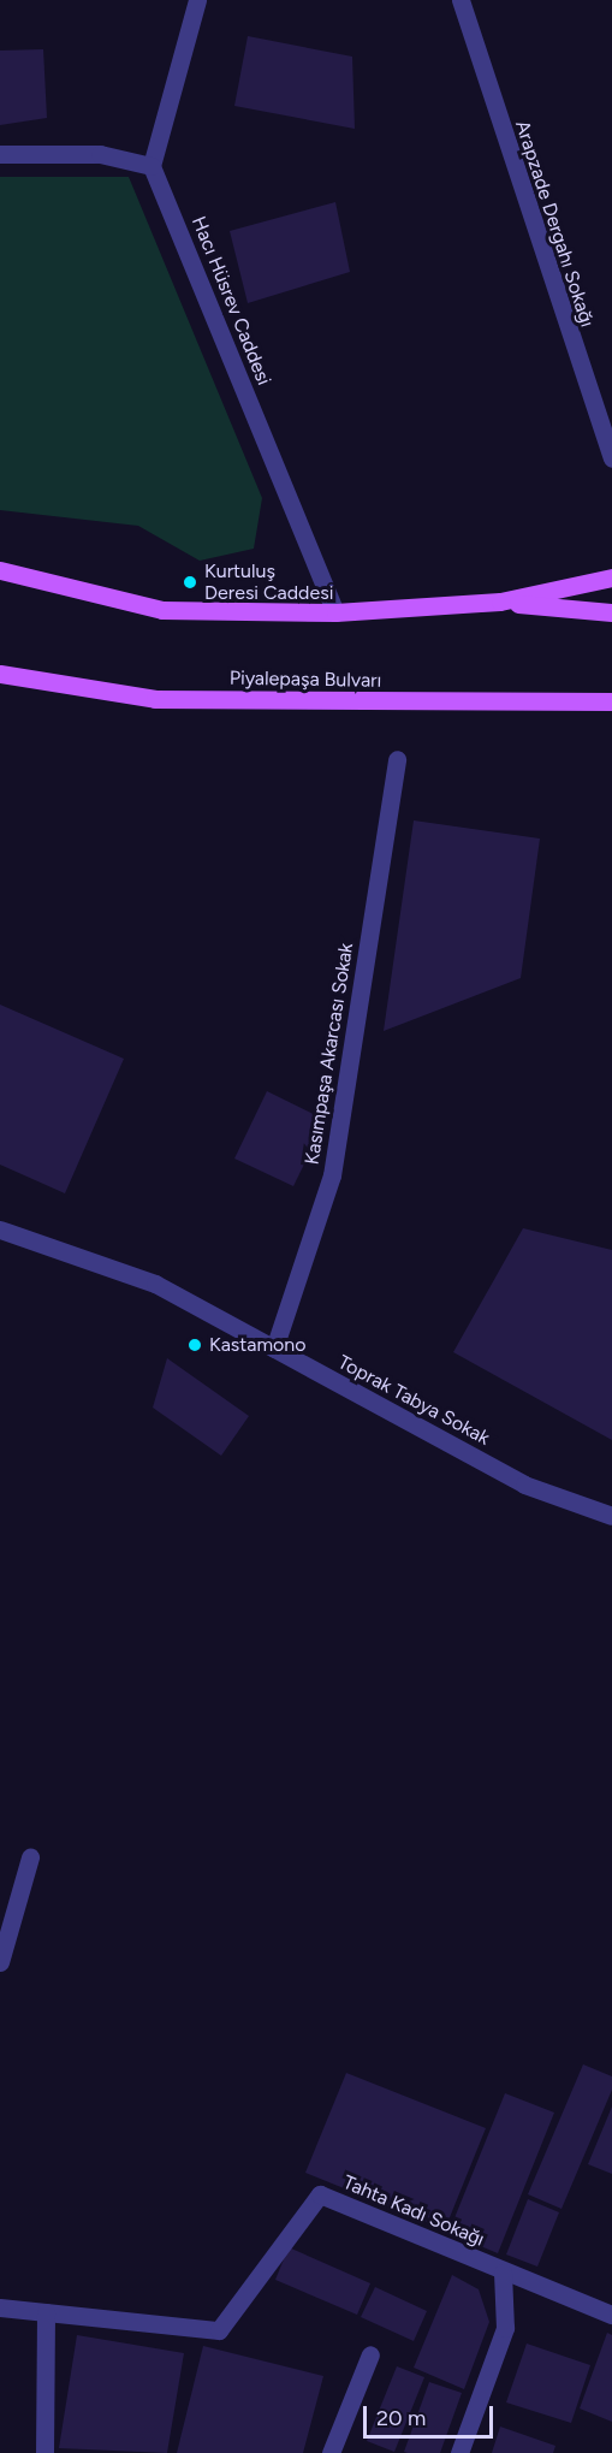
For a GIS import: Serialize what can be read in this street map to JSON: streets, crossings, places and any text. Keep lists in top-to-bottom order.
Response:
{
  "streets": {
    "main road": ["Piyalepaşa Bulvarı"],
    "street": [
      "Arapzade Dergahı Sokağı",
      "Hacı Hüsrev Caddesi",
      "Kasımpaşa Akarcası Sokak",
      "Toprak Tabya Sokak",
      "Tahta Kadı Sokağı"
    ]
  },
  "crossings": [
    ["Kasımpaşa Akarcası Sokak", "Toprak Tabya Sokak"]
  ],
  "places": ["Kurtuluş Deresi Caddesi", "Kastamono"],
  "scale_bar": "20 m"
}
